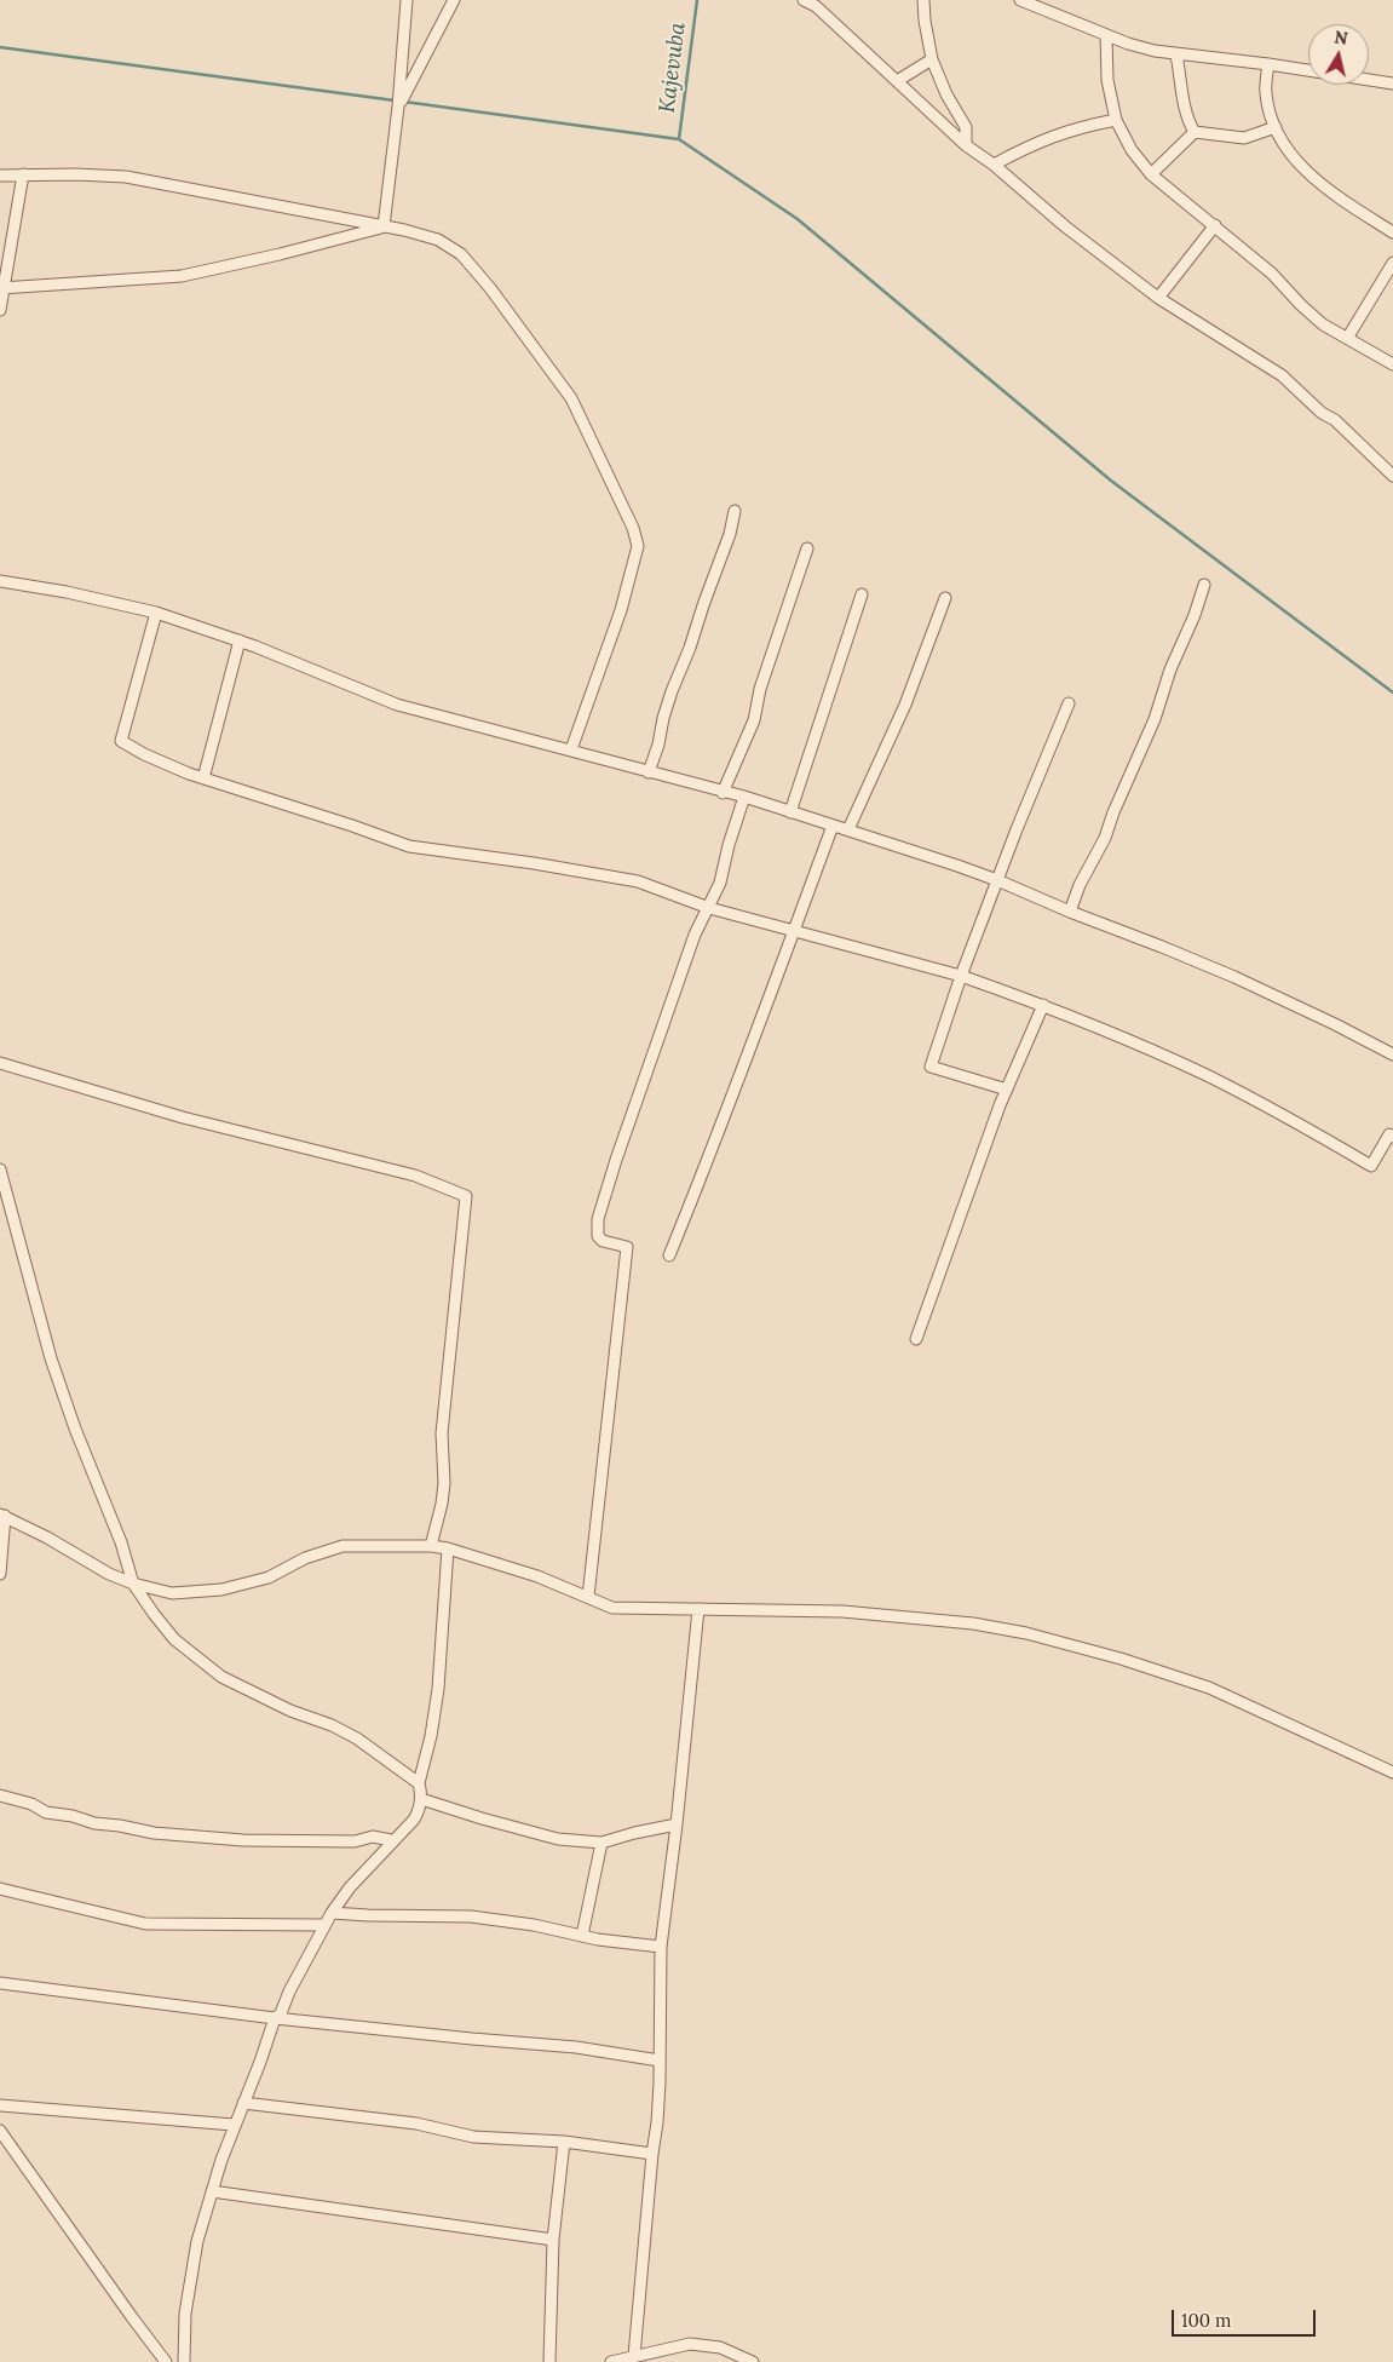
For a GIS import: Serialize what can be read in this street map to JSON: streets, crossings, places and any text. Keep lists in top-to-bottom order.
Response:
{
  "water": ["Kajevuba"],
  "scale_bar": "100 m",
  "north": "top"
}
